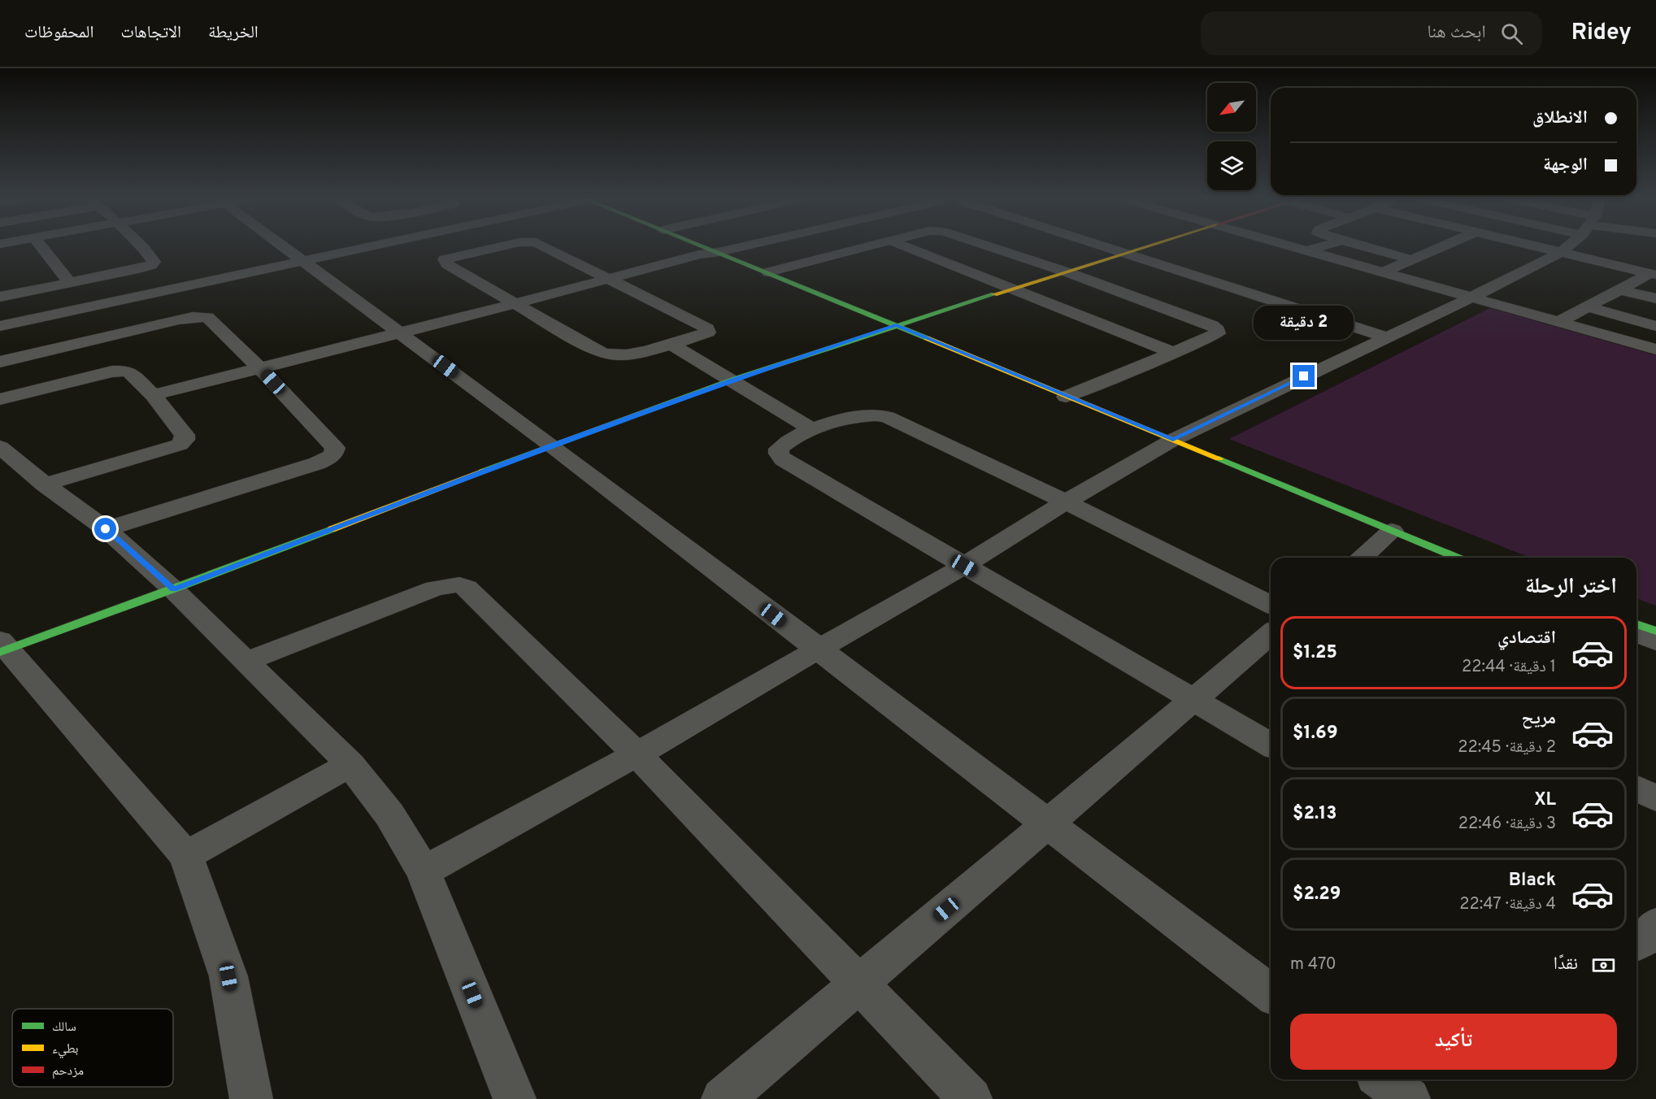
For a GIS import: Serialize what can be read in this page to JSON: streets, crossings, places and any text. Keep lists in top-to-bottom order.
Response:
{
  "legend": ["سالك", "بطيء", "مزدحم"],
  "north": "bottom left",
  "page": {
    "header": "Ridey",
    "search": "ابحث هنا",
    "nav": ["الخريطة", "الاتجاهات", "المحفوظات"],
    "banner": ["الانطلاق", "الوجهة"],
    "bubble": "2 دقيقة",
    "heading": "اختر الرحلة",
    "list": [
      {
        "name": "اقتصادي",
        "note": "1 دقيقة · 22:44",
        "value": "$1.25"
      },
      {
        "name": "مريح",
        "note": "2 دقيقة · 22:45",
        "value": "$1.69"
      },
      {
        "name": "XL",
        "note": "3 دقيقة · 22:46",
        "value": "$2.13"
      },
      {
        "name": "Black",
        "note": "4 دقيقة · 22:47",
        "value": "$2.29"
      }
    ],
    "pay": ["نقدًا", "470 m"],
    "buttons": "تأكيد"
  }
}
